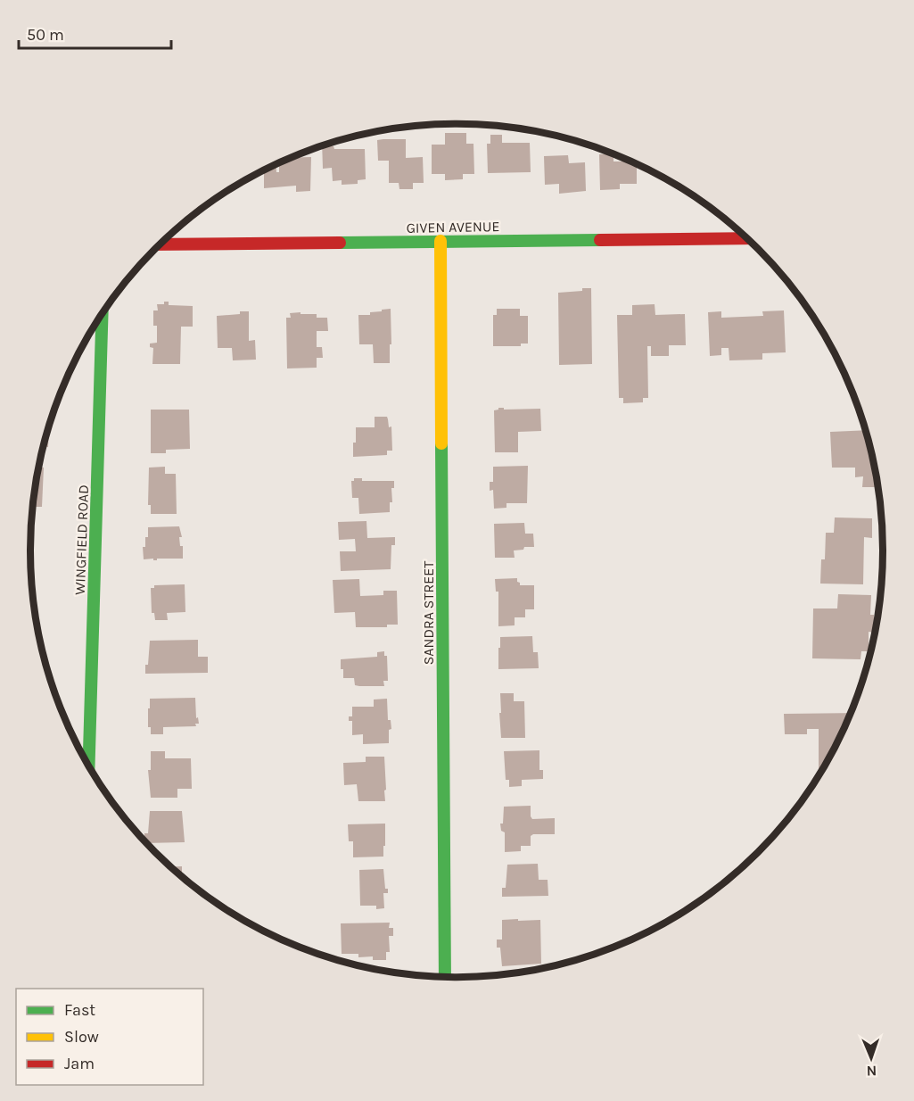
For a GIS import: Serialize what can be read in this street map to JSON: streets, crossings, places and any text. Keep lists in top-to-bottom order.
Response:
{
  "streets": {
    "street": ["GIVEN AVENUE", "WINGFIELD ROAD", "SANDRA STREET"]
  },
  "crossings": [
    ["GIVEN AVENUE", "SANDRA STREET"]
  ],
  "legend": ["Fast", "Slow", "Jam"],
  "scale_bar": "50 m",
  "north": "bottom"
}
